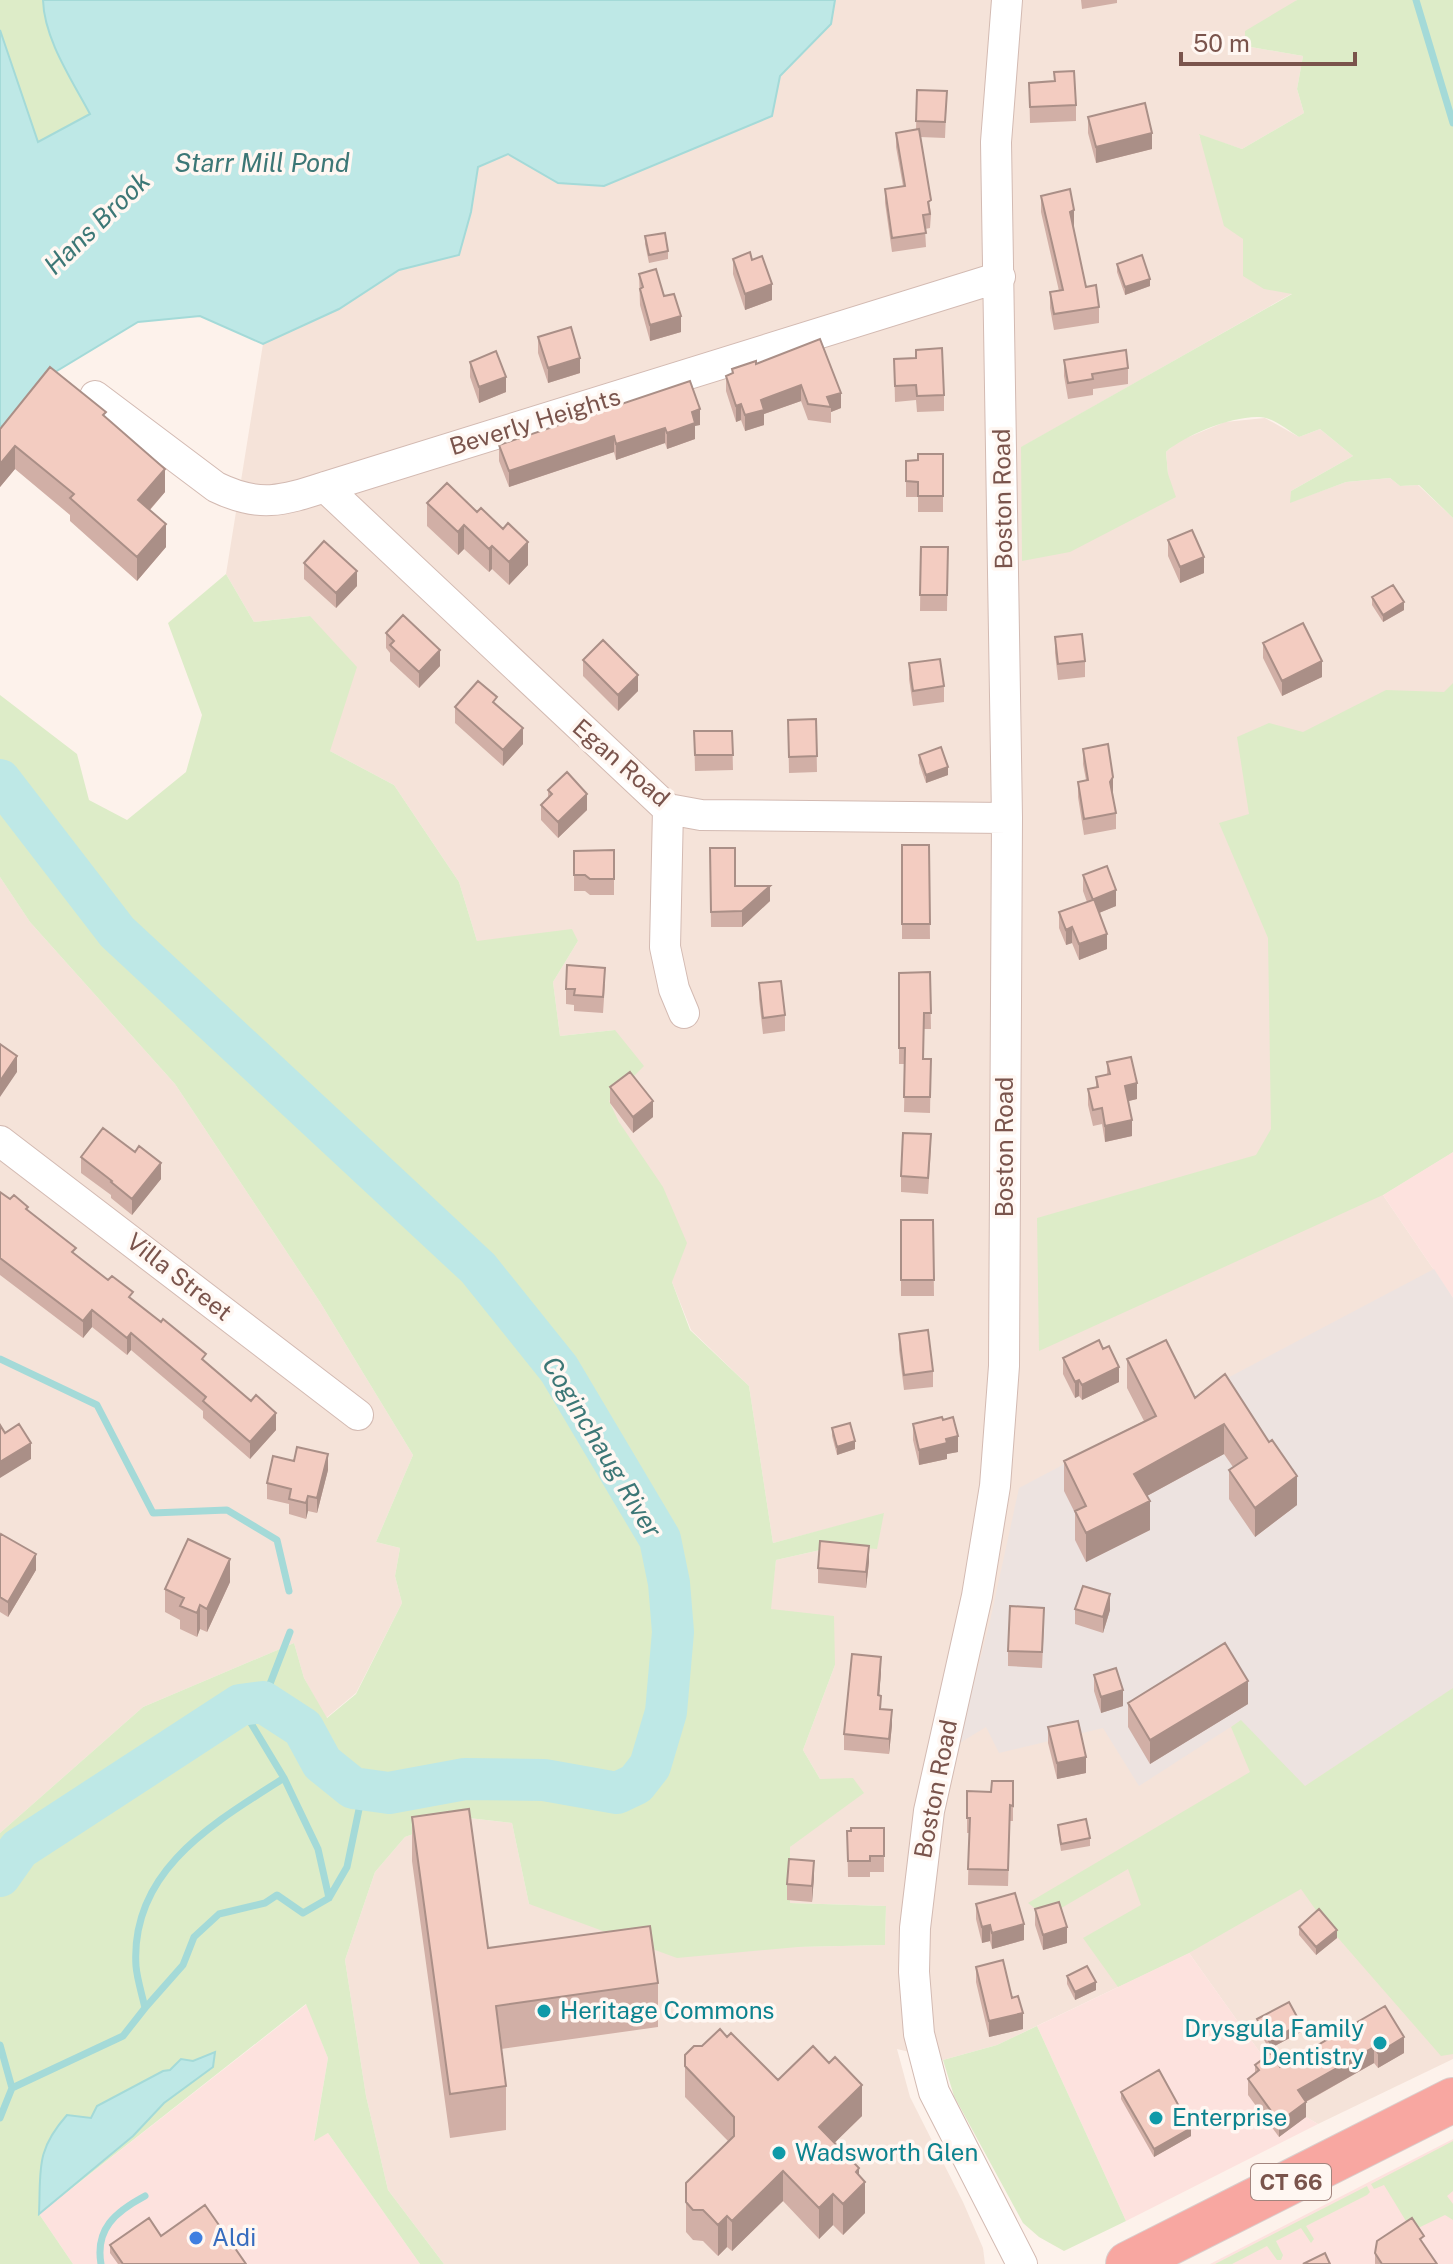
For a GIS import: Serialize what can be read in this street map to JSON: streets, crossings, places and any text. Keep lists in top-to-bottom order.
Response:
{
  "streets": {
    "highway": ["CT 66"],
    "street": [
      "Beverly Heights",
      "Boston Road",
      "Egan Road",
      "Villa Street"
    ]
  },
  "crossings": [
    ["Beverly Heights", "Boston Road"],
    ["Beverly Heights", "Egan Road"],
    ["Boston Road", "Egan Road"]
  ],
  "water": ["Starr Mill Pond", "Hans Brook", "Coginchaug River"],
  "places": [
    "Heritage Commons",
    "Drysgula Family Dentistry",
    "Enterprise",
    "Wadsworth Glen",
    "Aldi"
  ],
  "scale_bar": "50 m"
}
